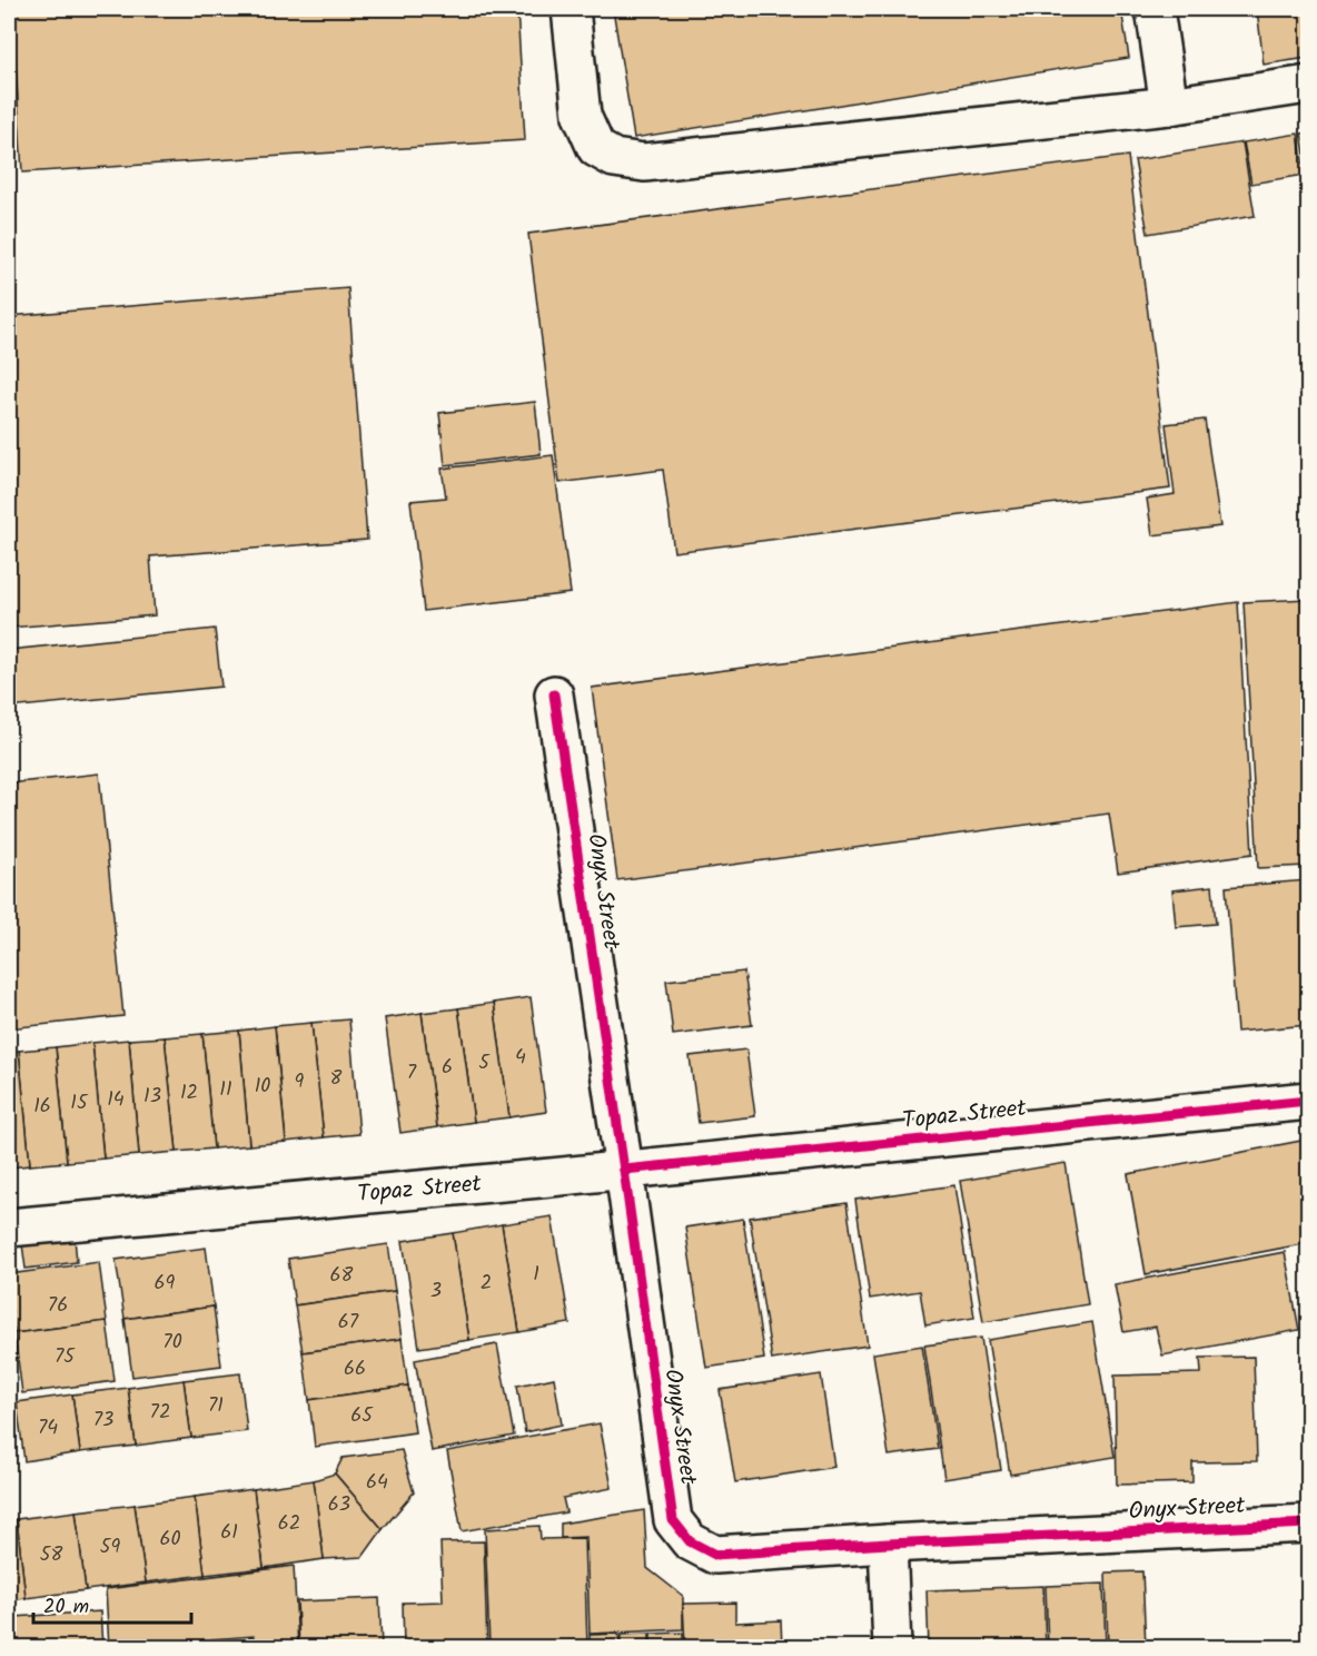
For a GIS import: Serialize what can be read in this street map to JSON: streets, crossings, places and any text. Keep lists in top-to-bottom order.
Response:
{
  "streets": {
    "street": ["Onyx Street", "Topaz Street"]
  },
  "crossings": [
    ["Onyx Street", "Topaz Street"]
  ],
  "house_numbers": [
    "4",
    "5",
    "6",
    "7",
    "8",
    "9",
    "10",
    "11",
    "12",
    "13",
    "14",
    "15",
    "16",
    "1",
    "68",
    "69",
    "2",
    "3",
    "76",
    "67",
    "70",
    "75",
    "66",
    "71",
    "72",
    "65",
    "73",
    "74",
    "64",
    "63",
    "62",
    "61",
    "60",
    "59",
    "58"
  ],
  "scale_bar": "20 m"
}
